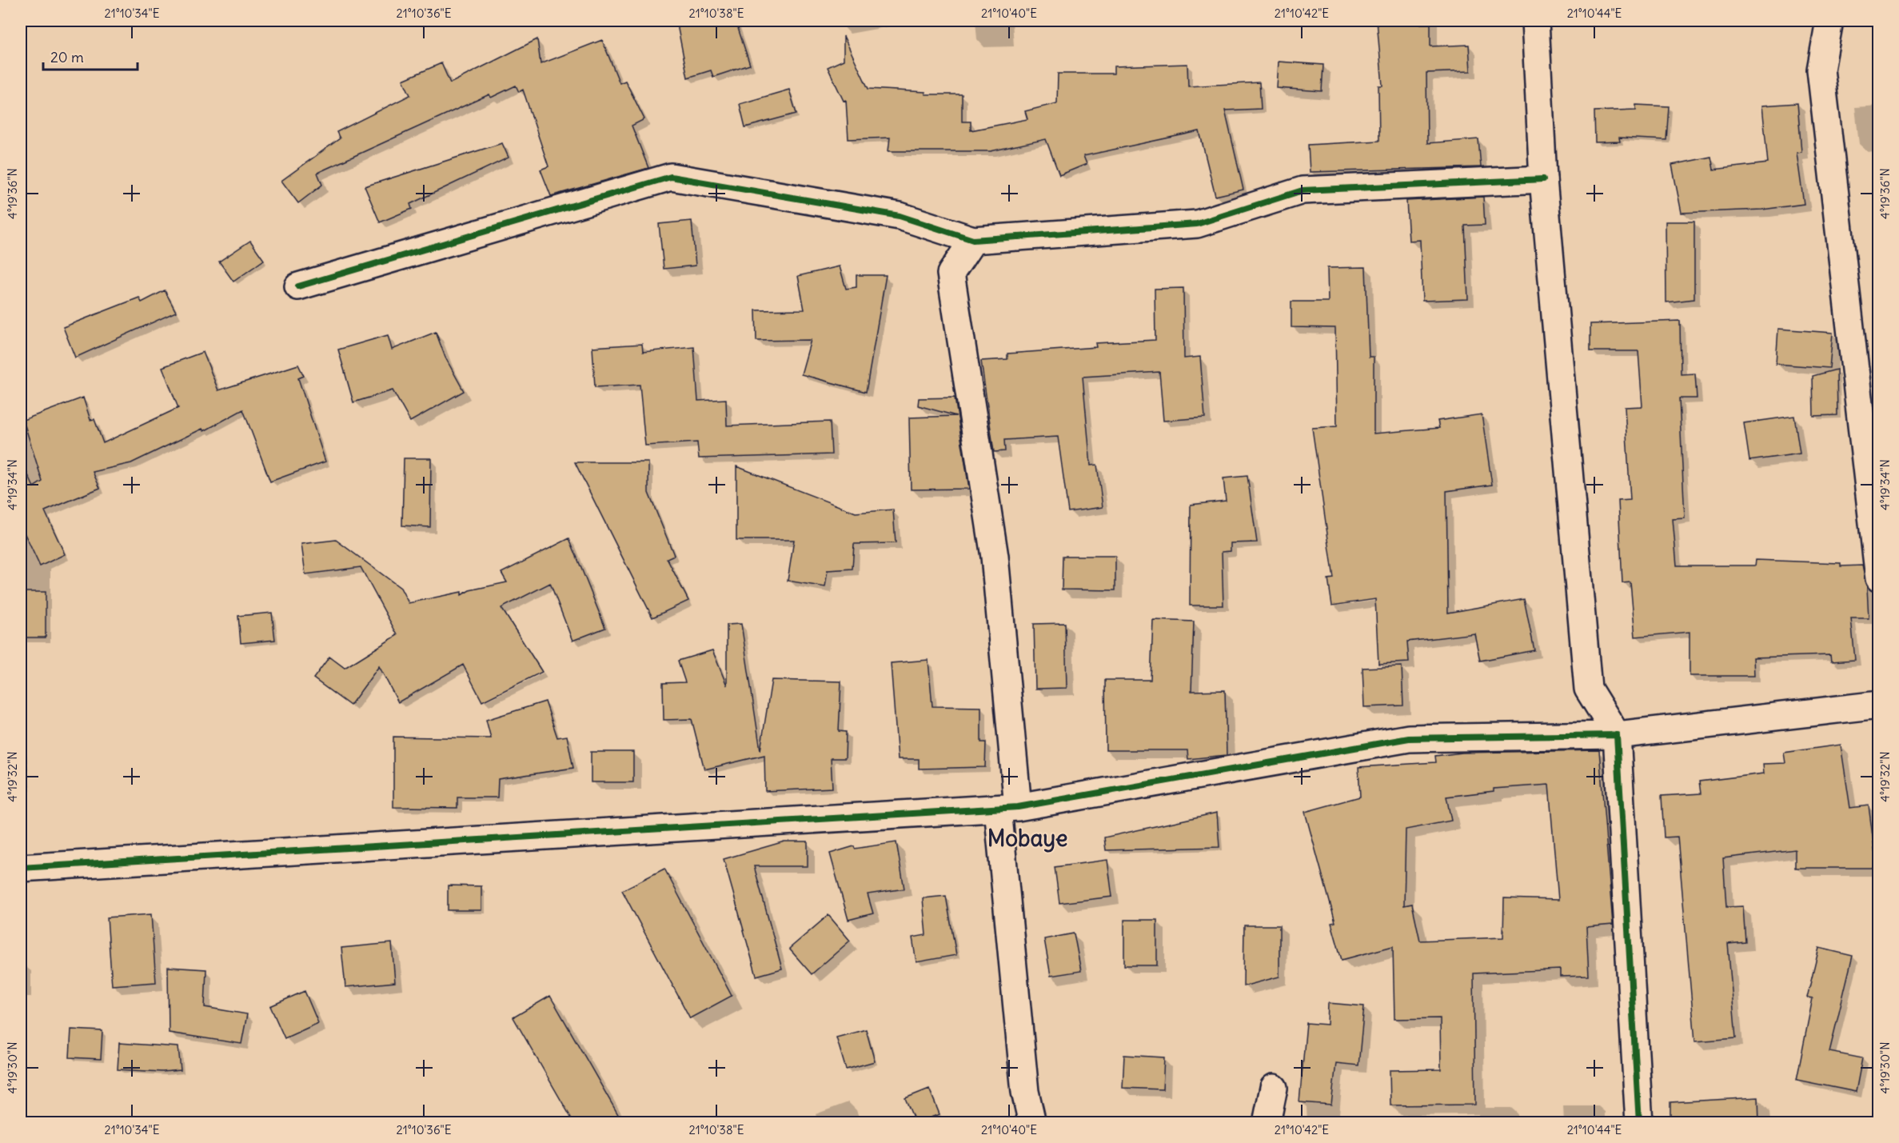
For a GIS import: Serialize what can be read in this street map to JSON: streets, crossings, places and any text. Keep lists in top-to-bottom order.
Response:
{
  "districts": ["Mobaye"],
  "scale_bar": "20 m",
  "coordinates": [
    "21°10'34\"E",
    "21°10'36\"E",
    "21°10'38\"E",
    "21°10'40\"E",
    "21°10'42\"E",
    "21°10'44\"E",
    "4°19'36\"N",
    "4°19'34\"N",
    "4°19'32\"N",
    "4°19'30\"N"
  ]
}
